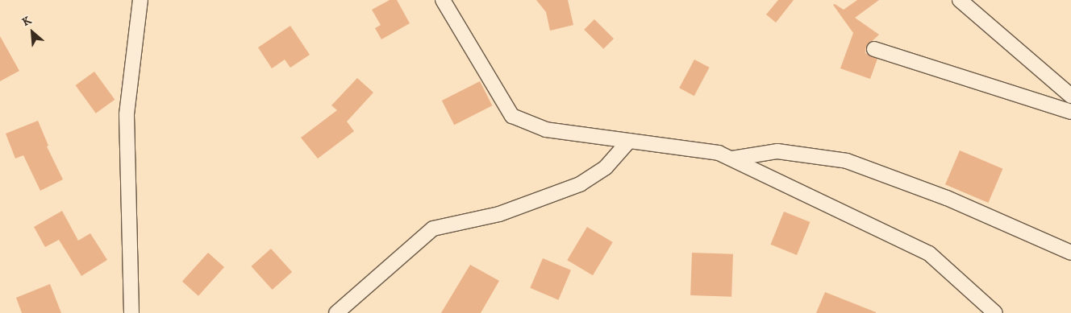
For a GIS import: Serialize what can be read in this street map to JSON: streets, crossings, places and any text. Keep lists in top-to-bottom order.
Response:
{
  "north": "top left"
}
